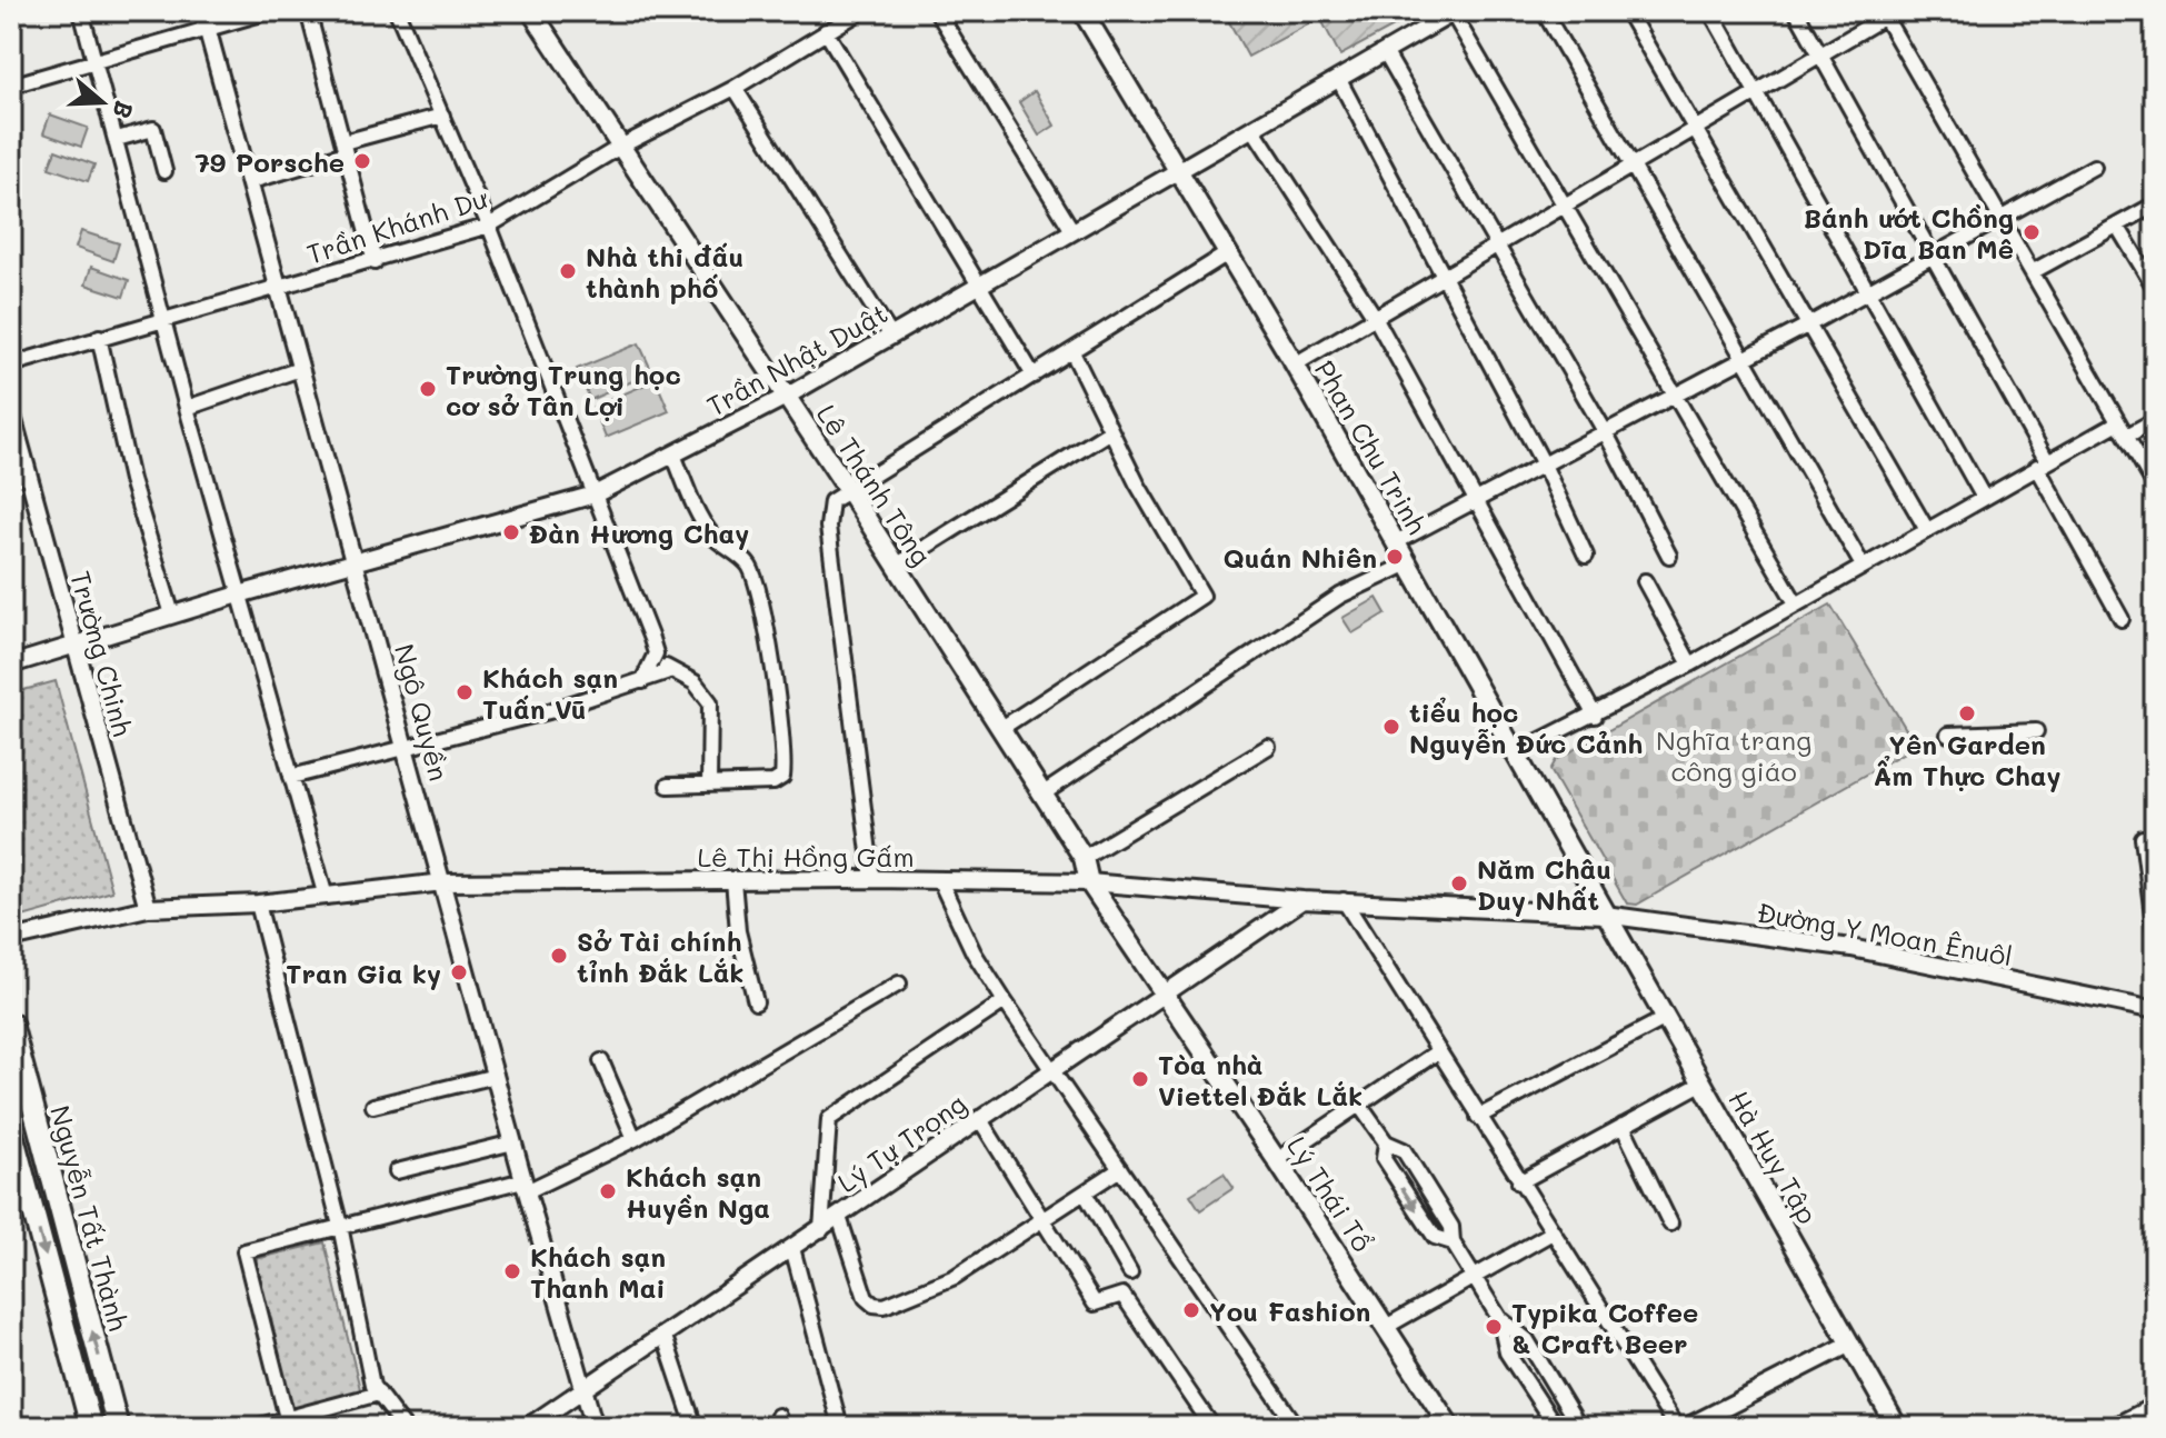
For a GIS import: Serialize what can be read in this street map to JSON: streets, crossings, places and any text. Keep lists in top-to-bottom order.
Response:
{
  "streets": {
    "main road": [
      "Phan Chu Trinh",
      "Lê Thánh Tông",
      "Hà Huy Tập",
      "Lý Thái Tổ",
      "Nguyễn Tất Thành"
    ],
    "street": [
      "Trần Khánh Dư",
      "Trần Nhật Duật",
      "Trường Chinh",
      "Ngô Quyền",
      "Lê Thị Hồng Gấm",
      "Đường Y Moan Ênuôl",
      "Lý Tự Trọng"
    ]
  },
  "crossings": [
    ["Trần Khánh Dư", "Lê Thánh Tông"],
    ["Trần Khánh Dư", "Ngô Quyền"],
    ["Trần Nhật Duật", "Phan Chu Trinh"],
    ["Trần Nhật Duật", "Lê Thánh Tông"],
    ["Trần Nhật Duật", "Trường Chinh"],
    ["Trần Nhật Duật", "Ngô Quyền"],
    ["Phan Chu Trinh", "Lê Thị Hồng Gấm"],
    ["Phan Chu Trinh", "Đường Y Moan Ênuôl"],
    ["Phan Chu Trinh", "Hà Huy Tập"],
    ["Lê Thánh Tông", "Lê Thị Hồng Gấm"],
    ["Lê Thánh Tông", "Lý Tự Trọng"],
    ["Lê Thánh Tông", "Lý Thái Tổ"],
    ["Trường Chinh", "Lê Thị Hồng Gấm"],
    ["Ngô Quyền", "Lê Thị Hồng Gấm"],
    ["Ngô Quyền", "Lý Tự Trọng"],
    ["Lê Thị Hồng Gấm", "Đường Y Moan Ênuôl"],
    ["Lê Thị Hồng Gấm", "Lý Tự Trọng"],
    ["Lê Thị Hồng Gấm", "Hà Huy Tập"],
    ["Đường Y Moan Ênuôl", "Hà Huy Tập"],
    ["Lý Tự Trọng", "Lý Thái Tổ"]
  ],
  "parks": ["Nghĩa trang công giáo"],
  "places": [
    "79 Porsche",
    "Bánh ướt Chồng Dĩa Ban Mê",
    "Nhà thi đấu thành phố",
    "Trường Trung học cơ sở Tân Lợi",
    "Đàn Hương Chay",
    "Quán Nhiên",
    "Khách sạn Tuấn Vũ",
    "Yên Garden Ẩm Thực Chay",
    "tiểu học Nguyễn Đức Cảnh",
    "Năm Châu Duy Nhất",
    "Sở Tài chính tỉnh Đắk Lắk",
    "Tran Gia ky",
    "Tòa nhà Viettel Đắk Lắk",
    "Khách sạn Huyền Nga",
    "Khách sạn Thanh Mai",
    "You Fashion",
    "Typika Coffee & Craft Beer"
  ],
  "north": "right"
}
